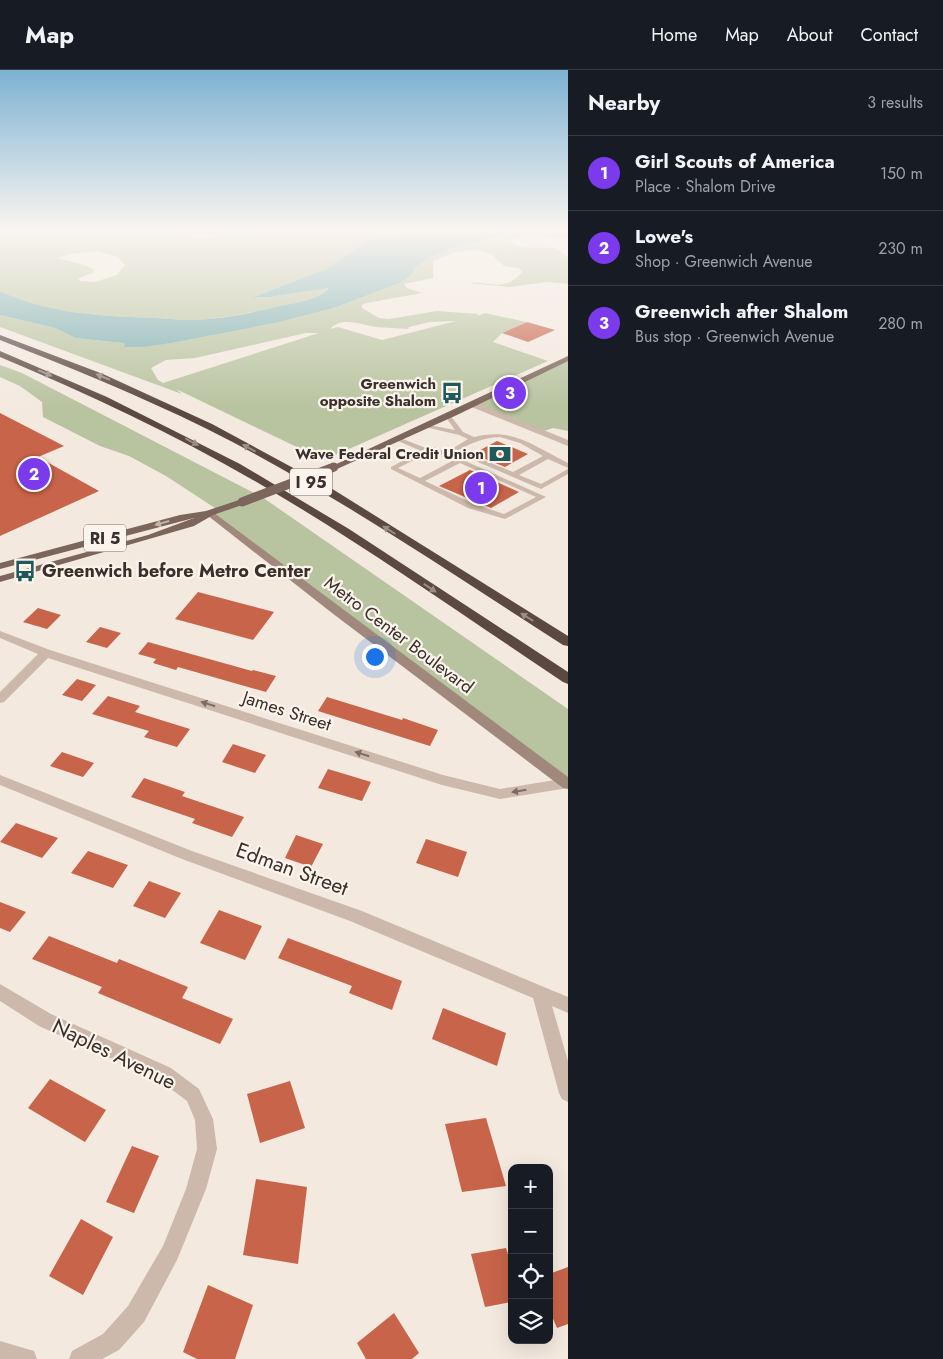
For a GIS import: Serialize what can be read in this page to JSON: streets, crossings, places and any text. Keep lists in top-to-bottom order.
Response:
{
  "streets": {
    "highway": ["I 95"],
    "main road": ["RI 5"],
    "street": [
      "Metro Center Boulevard",
      "James Street",
      "Edman Street",
      "Naples Avenue"
    ]
  },
  "crossings": [
    ["RI 5", "Metro Center Boulevard"],
    ["Metro Center Boulevard", "James Street"]
  ],
  "one_way": ["James Street"],
  "places": {
    "bus stop": ["Greenwich opposite Shalom", "Greenwich before Metro Center"],
    "bank": ["Wave Federal Credit Union"]
  },
  "page": {
    "header": "Map",
    "nav": [
      "Home",
      "Map",
      "About",
      "Contact"
    ],
    "heading": ["Nearby", "3 results"],
    "list": [
      {
        "mark": "1",
        "name": "Girl Scouts of America",
        "note": "Place · Shalom Drive",
        "value": "150 m"
      },
      {
        "mark": "2",
        "name": "Lowe's",
        "note": "Shop · Greenwich Avenue",
        "value": "230 m"
      },
      {
        "mark": "3",
        "name": "Greenwich after Shalom",
        "note": "Bus stop · Greenwich Avenue",
        "value": "280 m"
      }
    ],
    "pins": ["3", "2", "1"],
    "map_buttons": ["+", "−"]
  }
}
